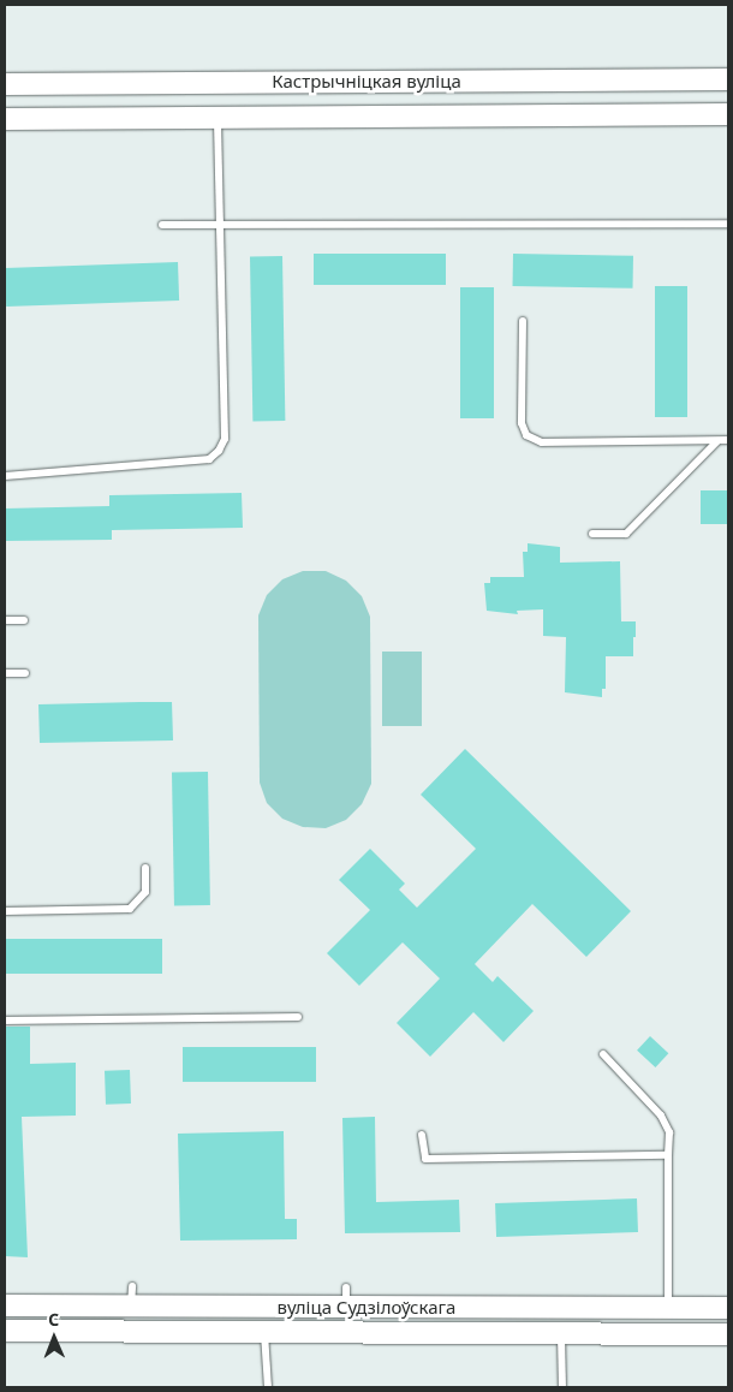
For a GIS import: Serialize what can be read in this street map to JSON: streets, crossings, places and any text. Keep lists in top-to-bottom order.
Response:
{
  "streets": {
    "main road": ["Кастрычніцкая вуліца", "вуліца Судзілоўскага"]
  },
  "north": "top"
}
